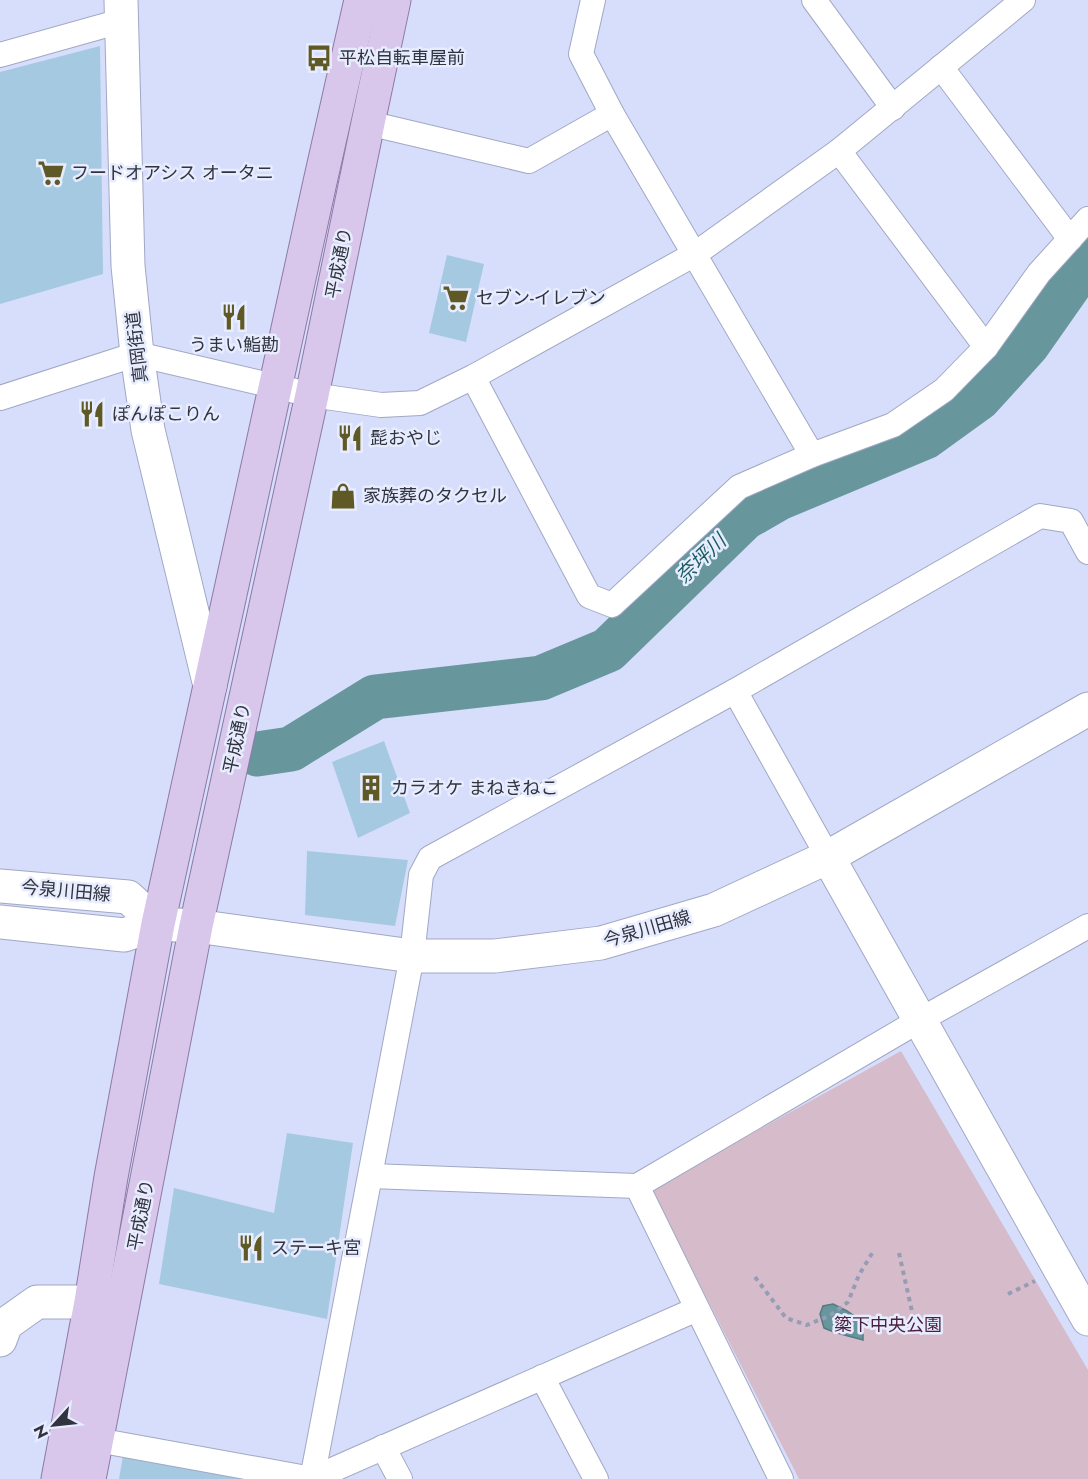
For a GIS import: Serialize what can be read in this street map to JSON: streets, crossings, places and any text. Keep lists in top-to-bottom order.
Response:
{
  "streets": {
    "main road": ["平成通り"],
    "street": ["真岡街道", "今泉川田線"]
  },
  "crossings": [
    ["平成通り", "真岡街道"],
    ["平成通り", "今泉川田線"]
  ],
  "water": ["奈坪川"],
  "parks": ["簗下中央公園"],
  "places": {
    "bus stop": ["平松自転車屋前"],
    "supermarket": ["フードオアシス オータニ", "セブン-イレブン"],
    "restaurant": [
      "うまい鮨勘",
      "ぽんぽこりん",
      "髭おやじ",
      "ステーキ宮"
    ],
    "shop": ["家族葬のタクセル"],
    "building": ["カラオケ まねきねこ"]
  },
  "north": "bottom left"
}
